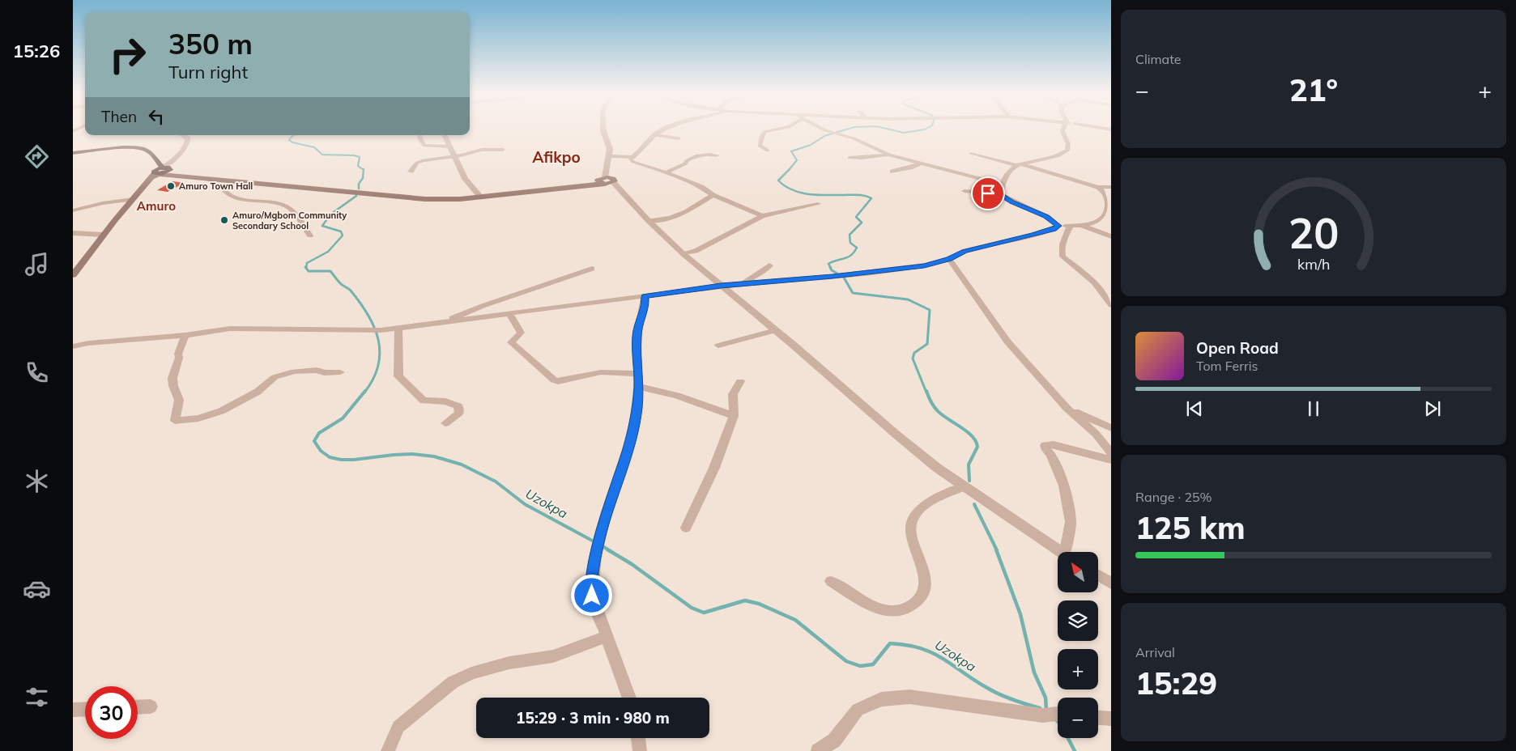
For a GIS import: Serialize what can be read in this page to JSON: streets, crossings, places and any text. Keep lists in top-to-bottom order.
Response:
{
  "districts": ["Afikpo", "Amuro"],
  "water": ["Uzokpa"],
  "places": ["Amuro Town Hall", "Amuro/Mgbom Community Secondary School"],
  "north": "top left",
  "page": {
    "tabs": "15:26",
    "tile": [
      "Climate",
      ["Range · 25%", "125 km"],
      ["Arrival", "15:29"]
    ],
    "turn": ["350 m", "Turn right"],
    "heat": ["−", "21°", "+"],
    "then": "Then",
    "song": ["Open Road", "Tom Ferris"],
    "map_buttons": ["+", "−"],
    "limit": "30",
    "trip": "15:29 · 3 min · 980 m",
    "gauge": ["20", "km/h"]
  }
}
